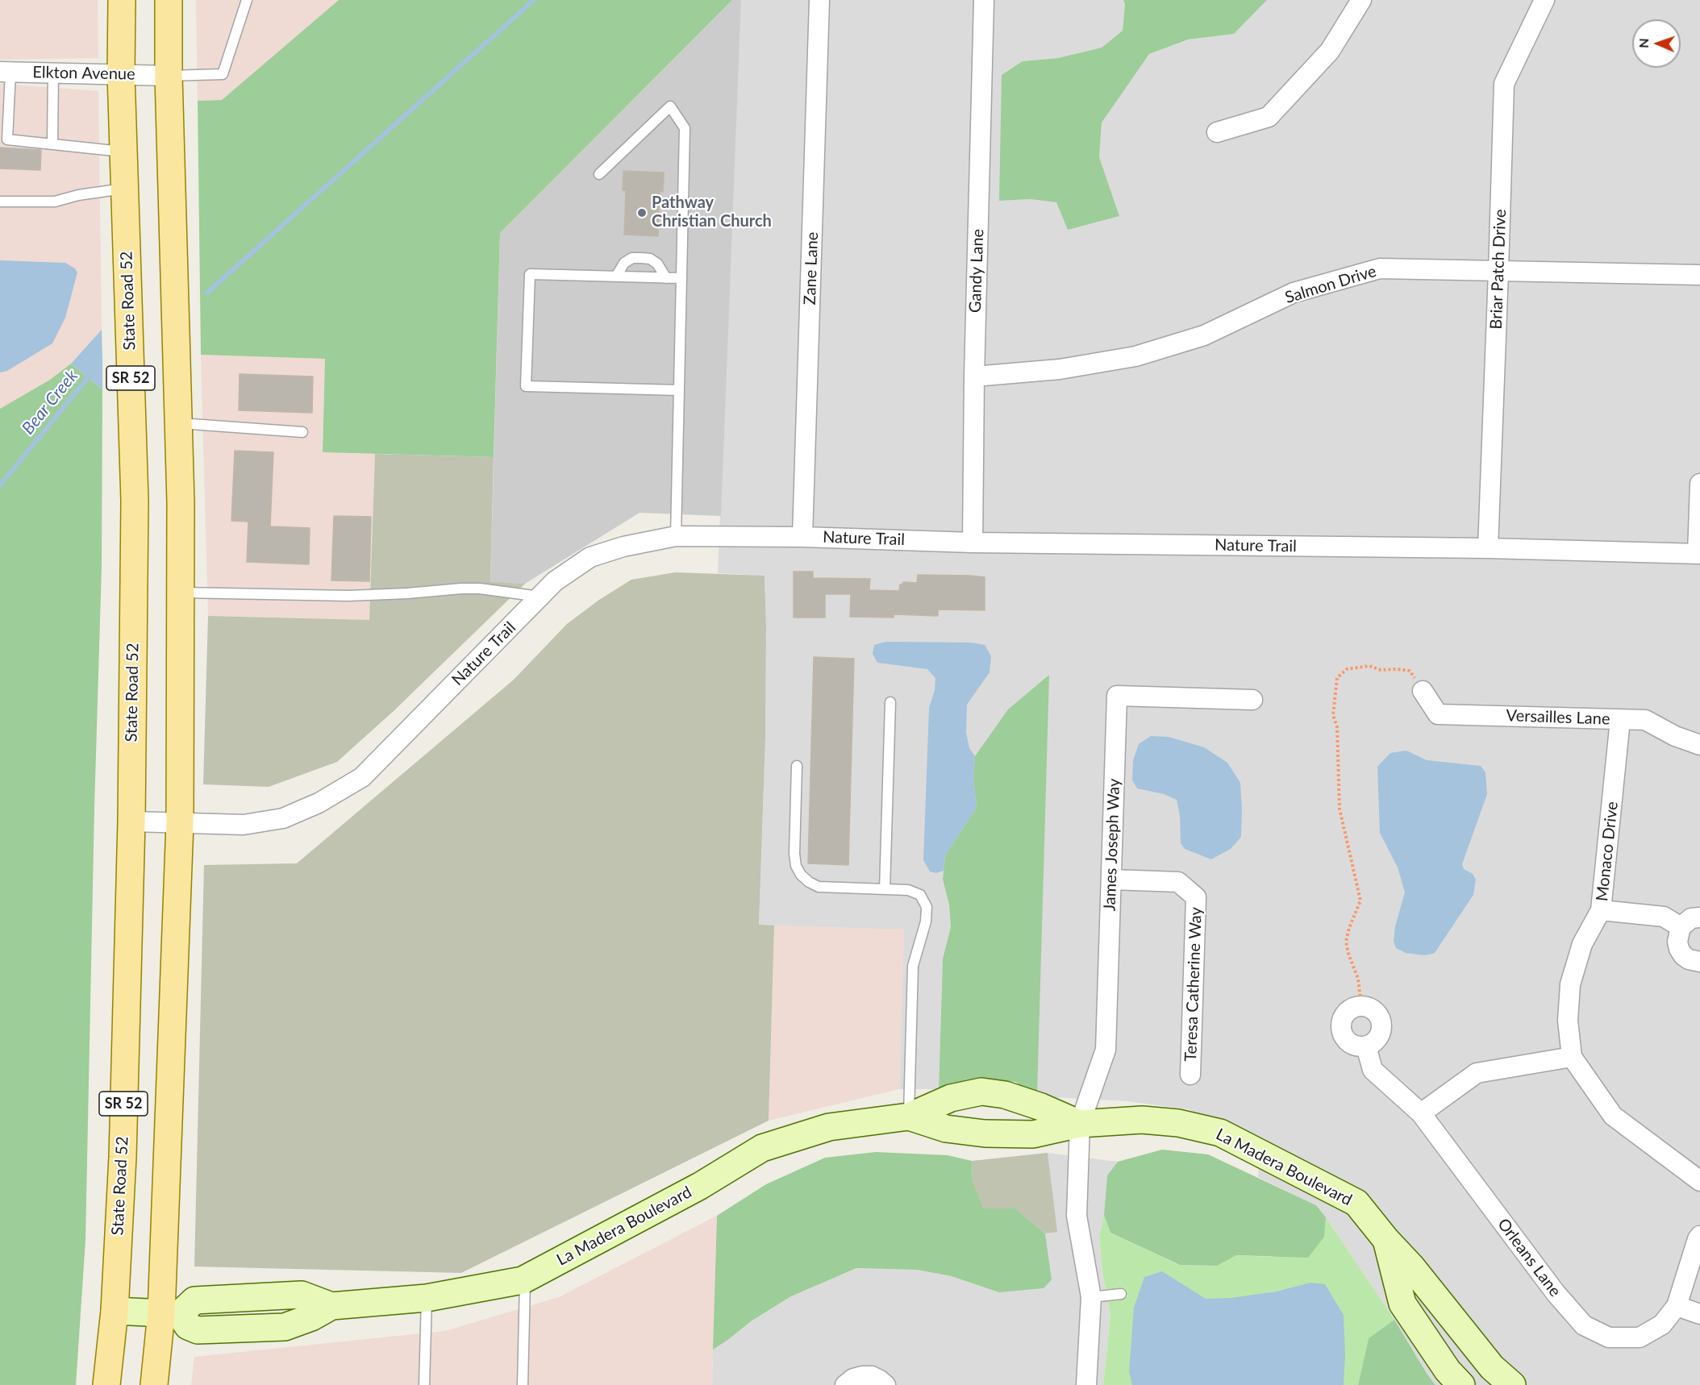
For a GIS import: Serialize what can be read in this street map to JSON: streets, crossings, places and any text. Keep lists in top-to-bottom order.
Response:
{
  "streets": {
    "main road": ["State Road 52", "SR 52"],
    "street": [
      "Elkton Avenue",
      "Zane Lane",
      "Briar Patch Drive",
      "Gandy Lane",
      "Salmon Drive",
      "Nature Trail",
      "Versailles Lane",
      "James Joseph Way",
      "Monaco Drive",
      "Teresa Catherine Way",
      "La Madera Boulevard",
      "Orleans Lane"
    ]
  },
  "crossings": [
    ["Elkton Avenue", "State Road 52"],
    ["Elkton Avenue", "SR 52"],
    ["Zane Lane", "Nature Trail"],
    ["Briar Patch Drive", "Salmon Drive"],
    ["Briar Patch Drive", "Nature Trail"],
    ["Gandy Lane", "Salmon Drive"],
    ["Gandy Lane", "Nature Trail"],
    ["State Road 52", "Nature Trail"],
    ["SR 52", "Nature Trail"],
    ["SR 52", "La Madera Boulevard"],
    ["Versailles Lane", "Monaco Drive"],
    ["James Joseph Way", "Teresa Catherine Way"],
    ["James Joseph Way", "La Madera Boulevard"]
  ],
  "water": ["Bear Creek"],
  "places": ["Pathway Christian Church"],
  "north": "left"
}
